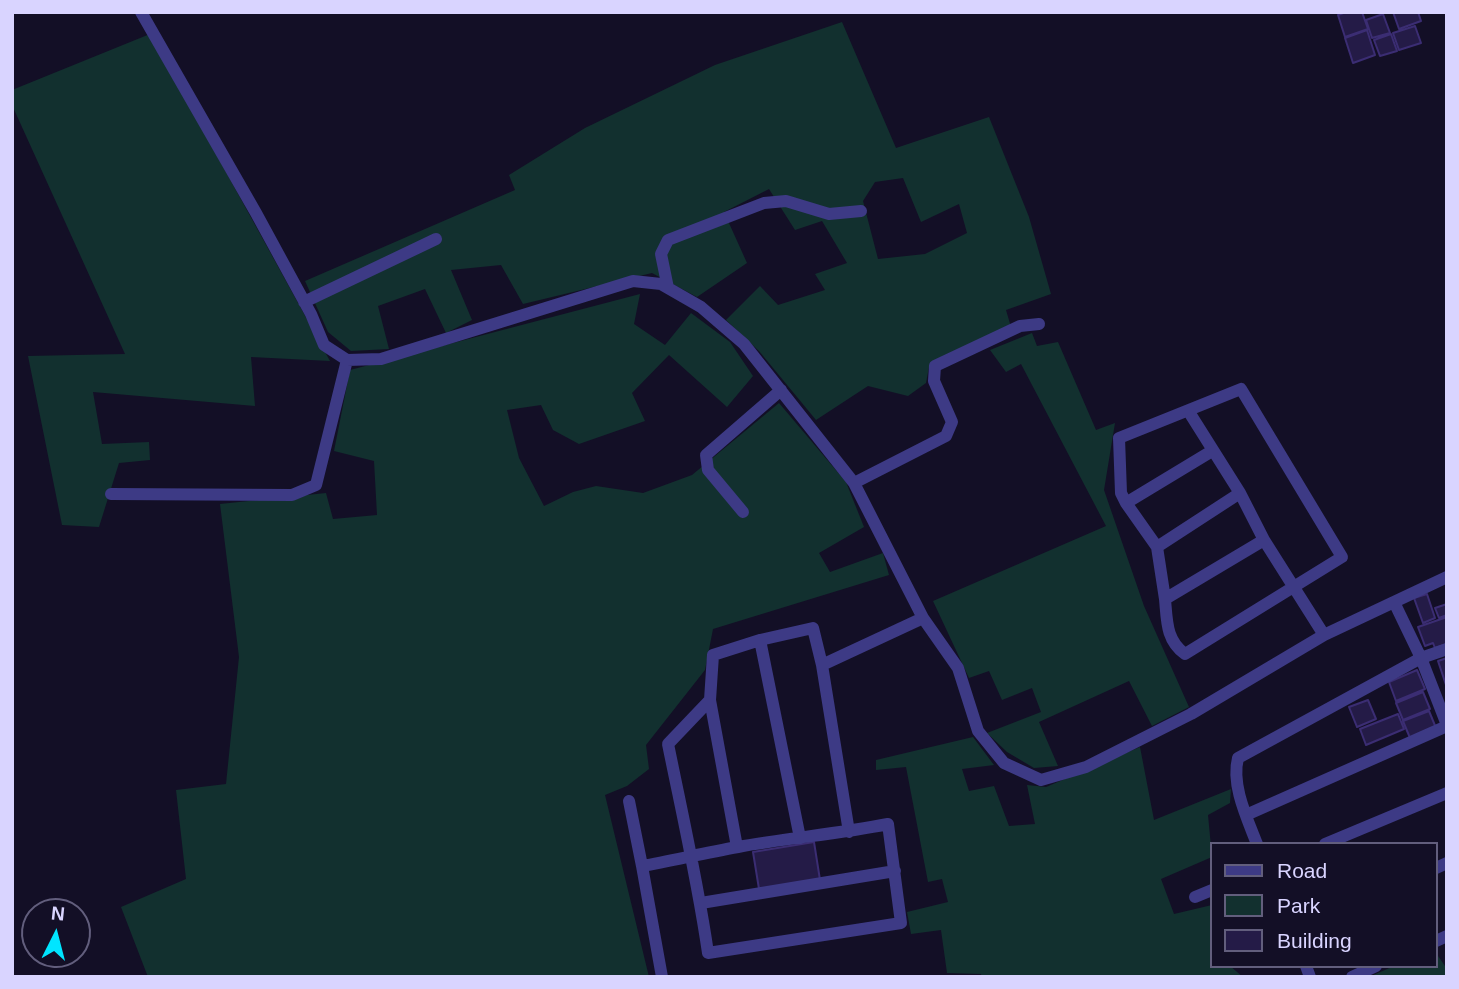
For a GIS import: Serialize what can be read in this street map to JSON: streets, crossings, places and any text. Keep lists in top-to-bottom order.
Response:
{
  "legend": ["Road", "Park", "Building"],
  "north": "top"
}
